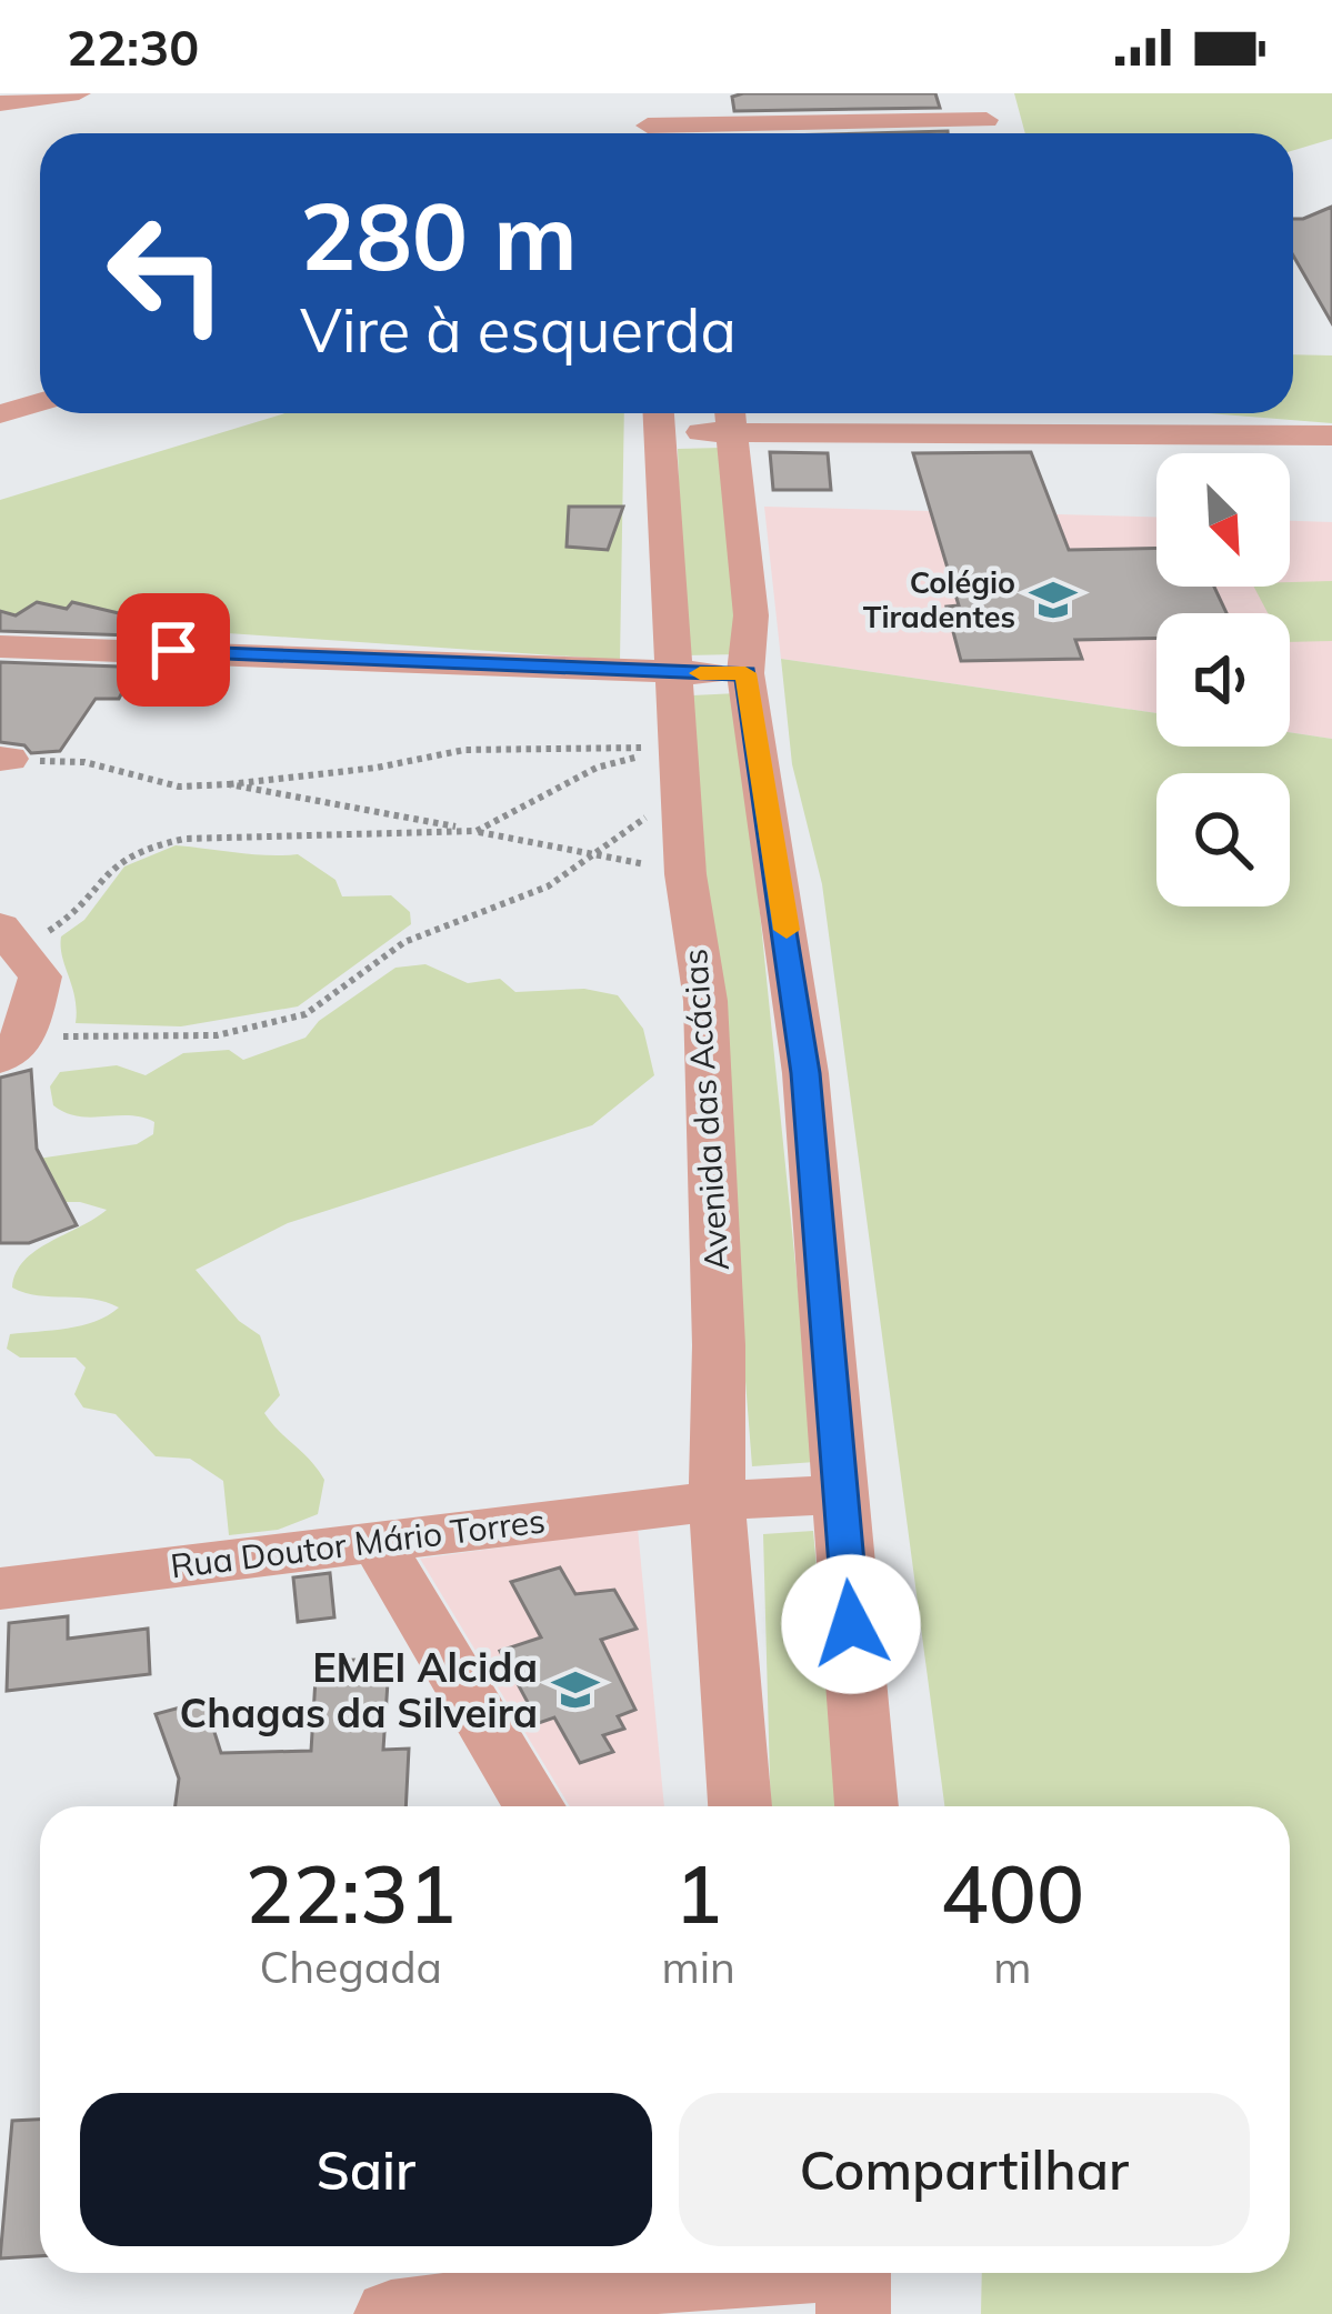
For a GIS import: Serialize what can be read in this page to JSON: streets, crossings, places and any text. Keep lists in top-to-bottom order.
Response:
{
  "streets": {
    "street": ["Avenida das Acácias", "Rua Doutor Mário Torres"]
  },
  "crossings": [
    ["Avenida das Acácias", "Rua Doutor Mário Torres"]
  ],
  "places": {
    "school or university": ["Colégio Tiradentes", "EMEI Alcida Chagas da Silveira"]
  },
  "north": "bottom right",
  "page": {
    "status": "22:30",
    "turn": ["280 m", "Vire à esquerda"],
    "eta": [
      "22:31",
      "Chegada",
      "1",
      "min",
      "400",
      "m"
    ],
    "buttons": ["Sair", "Compartilhar"]
  }
}
